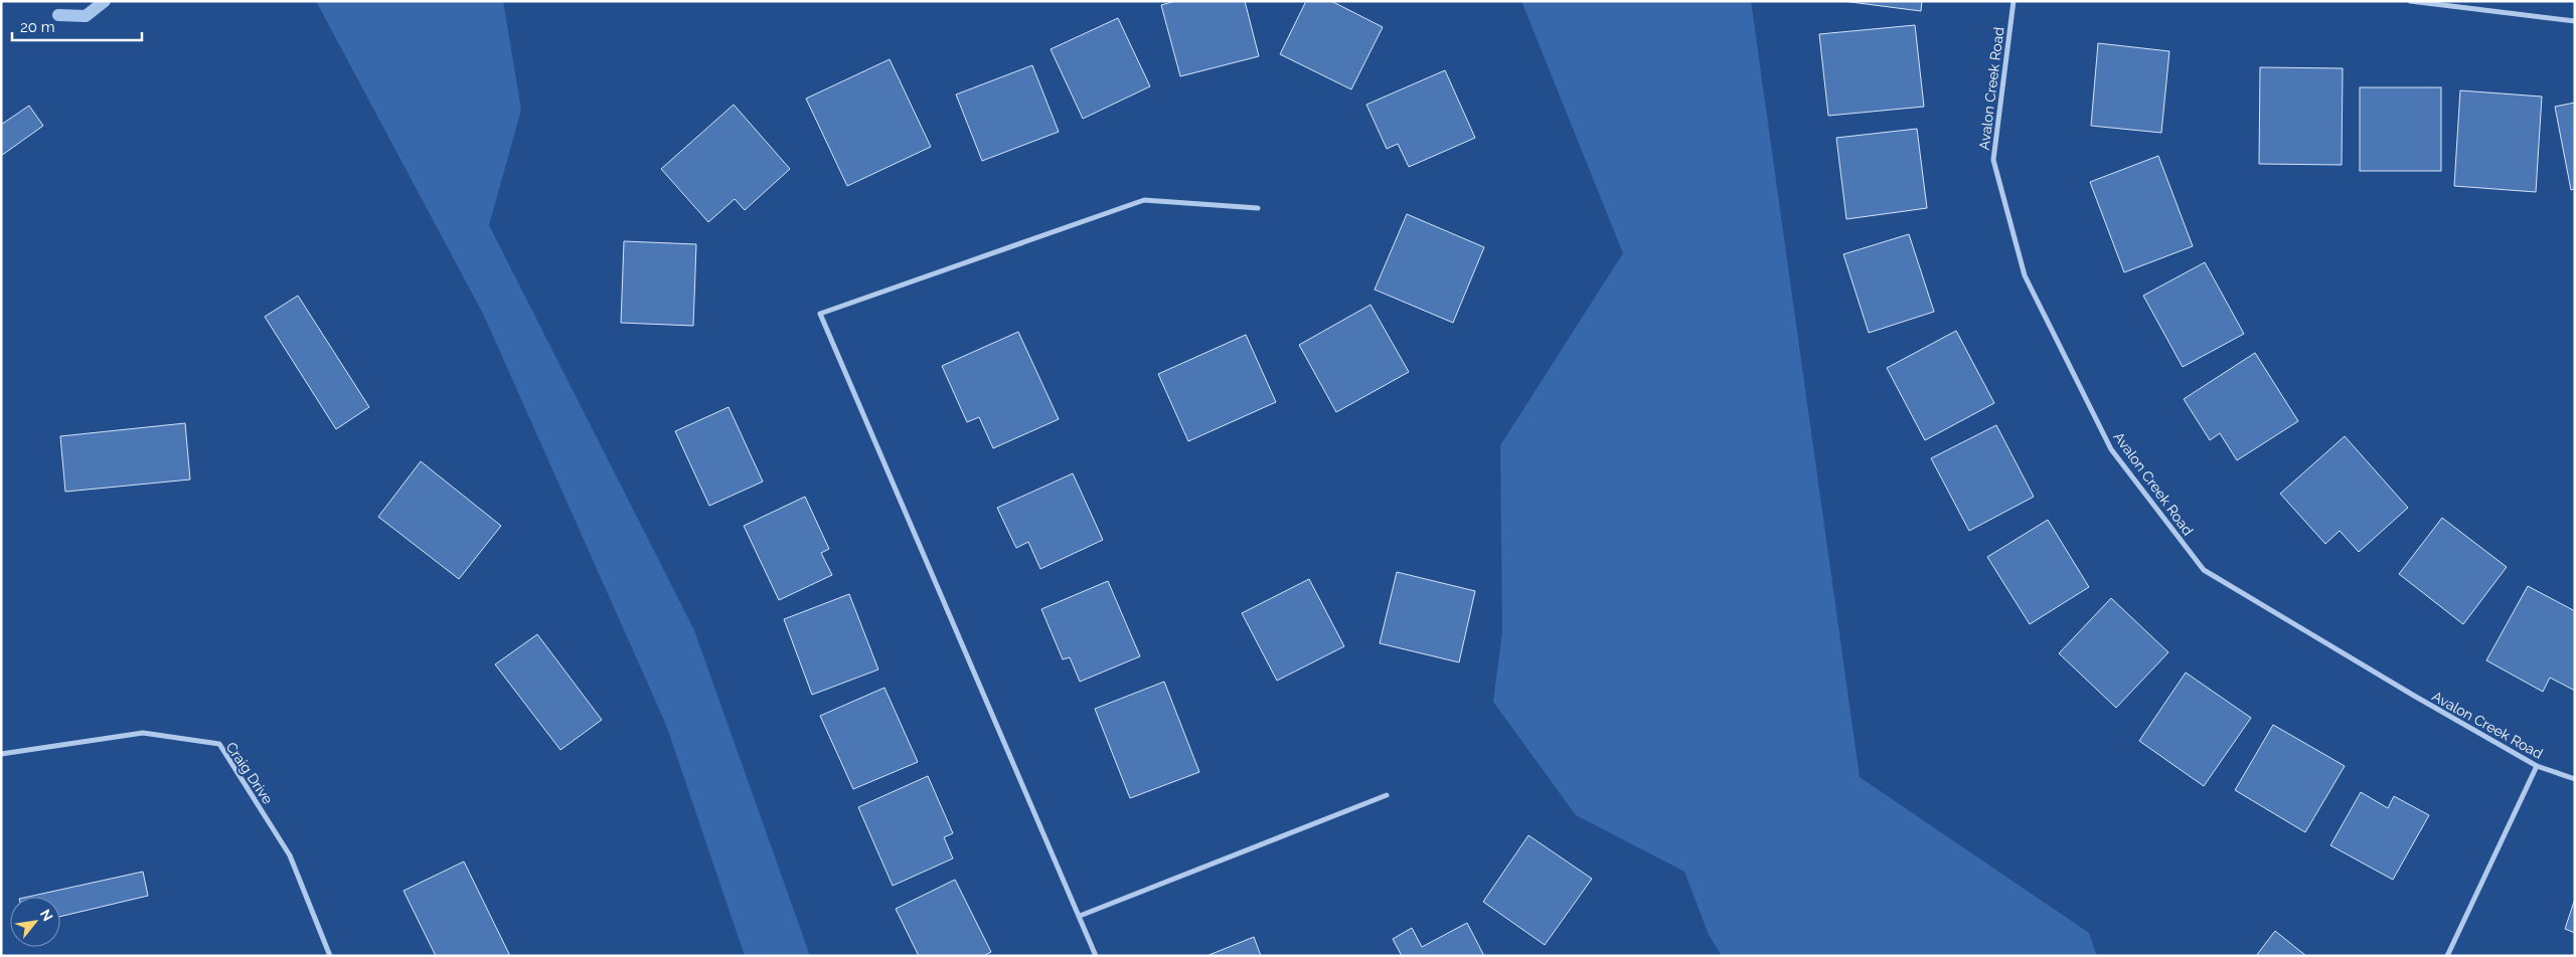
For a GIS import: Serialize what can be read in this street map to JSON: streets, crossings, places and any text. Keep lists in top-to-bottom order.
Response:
{
  "streets": {
    "street": ["Avalon Creek Road", "Craig Drive"]
  },
  "scale_bar": "20 m",
  "north": "top right"
}
